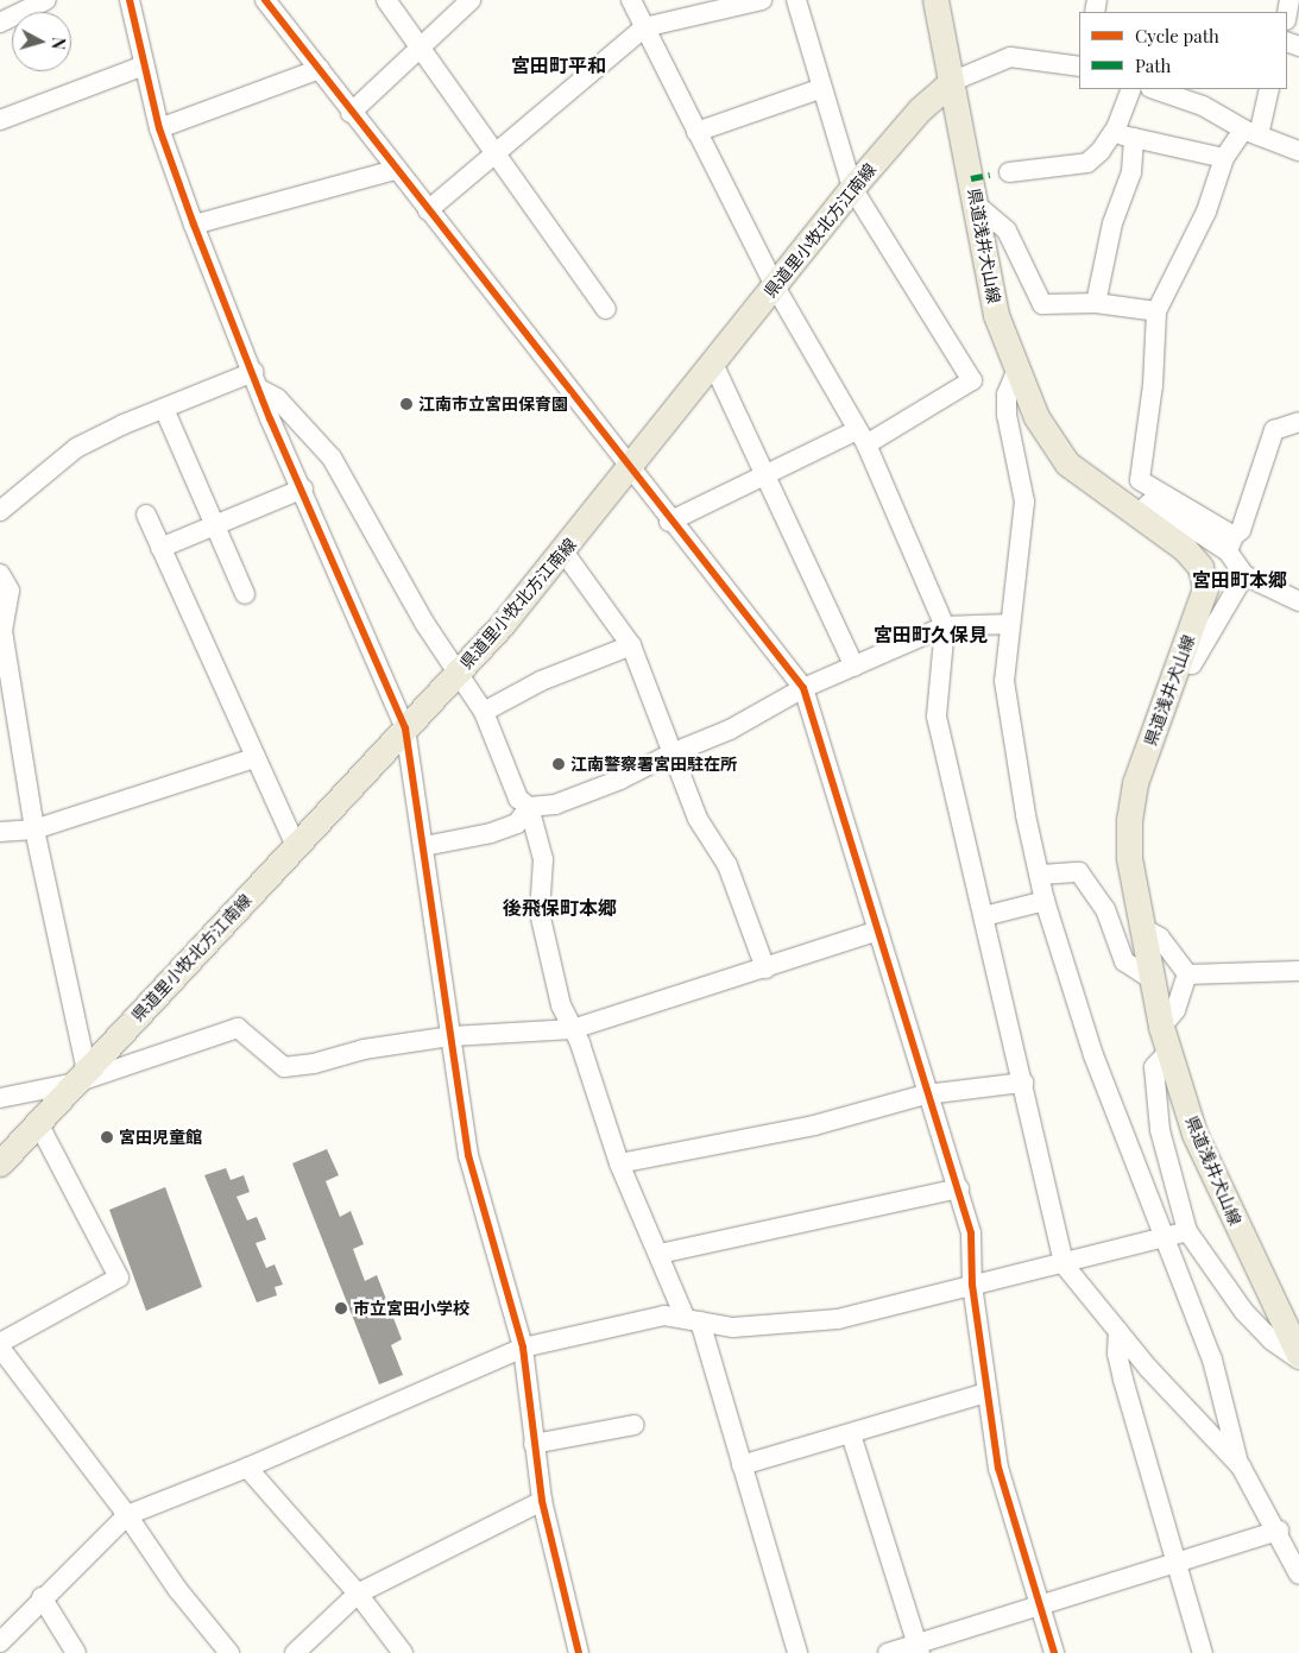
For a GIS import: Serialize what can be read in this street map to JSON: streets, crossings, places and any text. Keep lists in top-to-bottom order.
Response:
{
  "streets": {
    "main road": ["県道里小牧北方江南線", "県道浅井犬山線"]
  },
  "crossings": [
    ["県道里小牧北方江南線", "県道浅井犬山線"]
  ],
  "districts": [
    "宮田町平和",
    "宮田町本郷",
    "宮田町久保見",
    "後飛保町本郷"
  ],
  "places": [
    "江南市立宮田保育園",
    "江南警察署宮田駐在所",
    "宮田児童館",
    "市立宮田小学校"
  ],
  "legend": ["Cycle path", "Path"],
  "north": "right"
}
